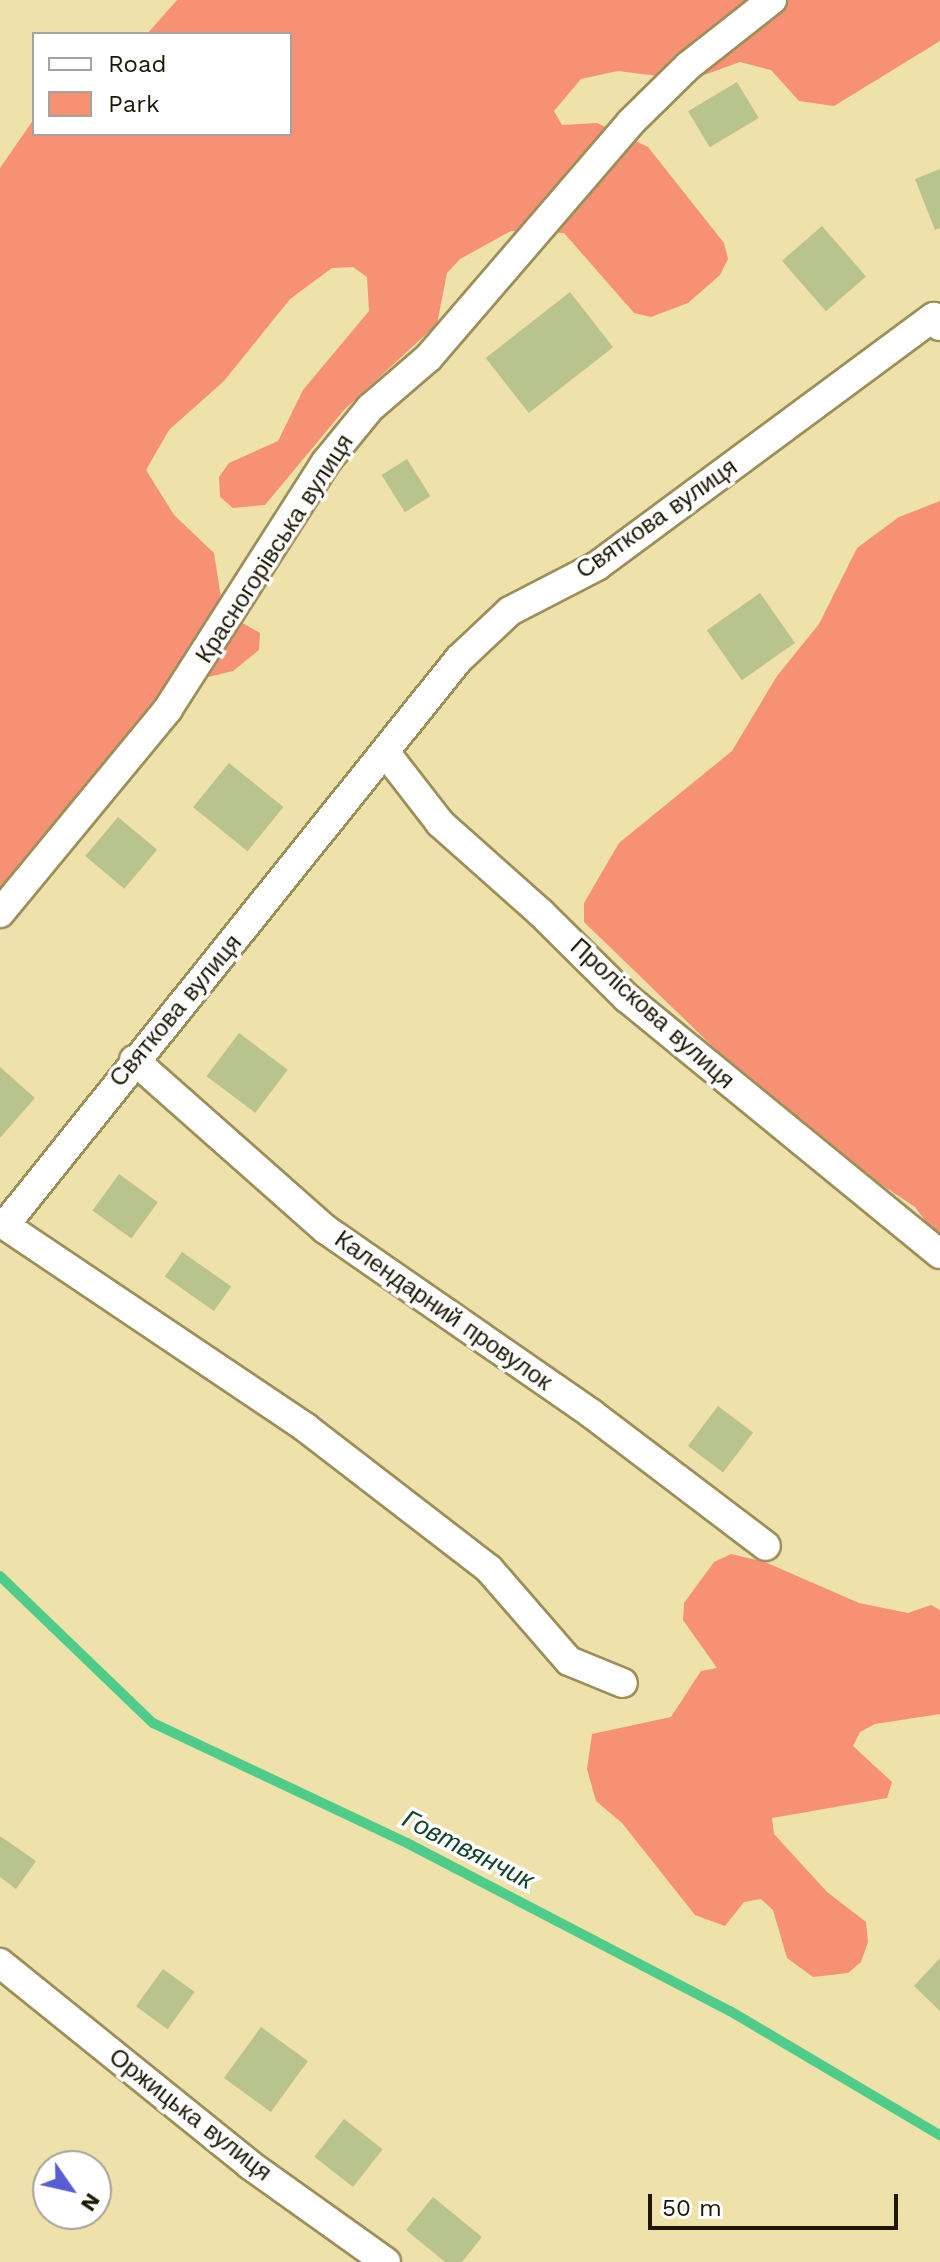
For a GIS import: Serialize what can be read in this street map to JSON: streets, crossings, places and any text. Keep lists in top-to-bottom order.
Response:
{
  "streets": {
    "street": [
      "Святкова вулиця",
      "Красногорівська вулиця",
      "Проліскова вулиця",
      "Календарний провулок",
      "Оржицька вулиця"
    ]
  },
  "crossings": [
    ["Святкова вулиця", "Проліскова вулиця"],
    ["Святкова вулиця", "Календарний провулок"]
  ],
  "water": ["Говтвянчик"],
  "legend": ["Road", "Park"],
  "scale_bar": "50 m",
  "north": "bottom right"
}
